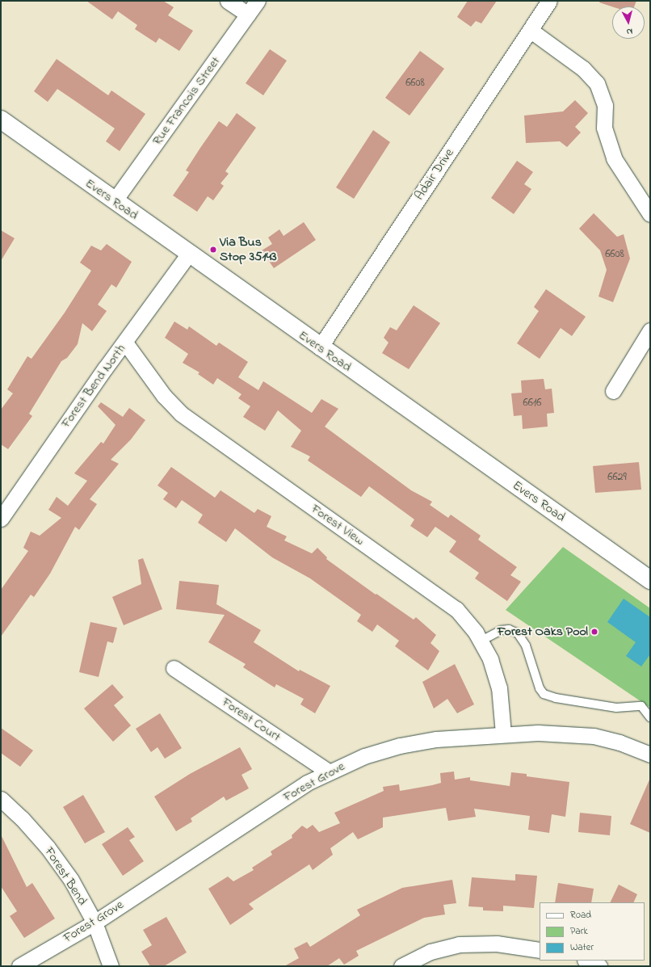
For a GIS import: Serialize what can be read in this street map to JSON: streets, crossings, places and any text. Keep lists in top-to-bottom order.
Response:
{
  "streets": {
    "main road": ["Evers Road"],
    "street": [
      "Rue Francois Street",
      "Adair Drive",
      "Forest Bend North",
      "Forest View",
      "Forest Court",
      "Forest Grove",
      "Forest Bend"
    ]
  },
  "crossings": [
    ["Rue Francois Street", "Evers Road"],
    ["Adair Drive", "Evers Road"],
    ["Evers Road", "Forest Bend North"],
    ["Forest Bend North", "Forest View"],
    ["Forest View", "Forest Grove"],
    ["Forest Court", "Forest Grove"],
    ["Forest Grove", "Forest Bend"]
  ],
  "places": ["Via Bus Stop 35143", "Forest Oaks Pool"],
  "house_numbers": [
    "6608",
    "6608",
    "6616",
    "6629"
  ],
  "legend": ["Road", "Park", "Water"],
  "north": "bottom"
}
